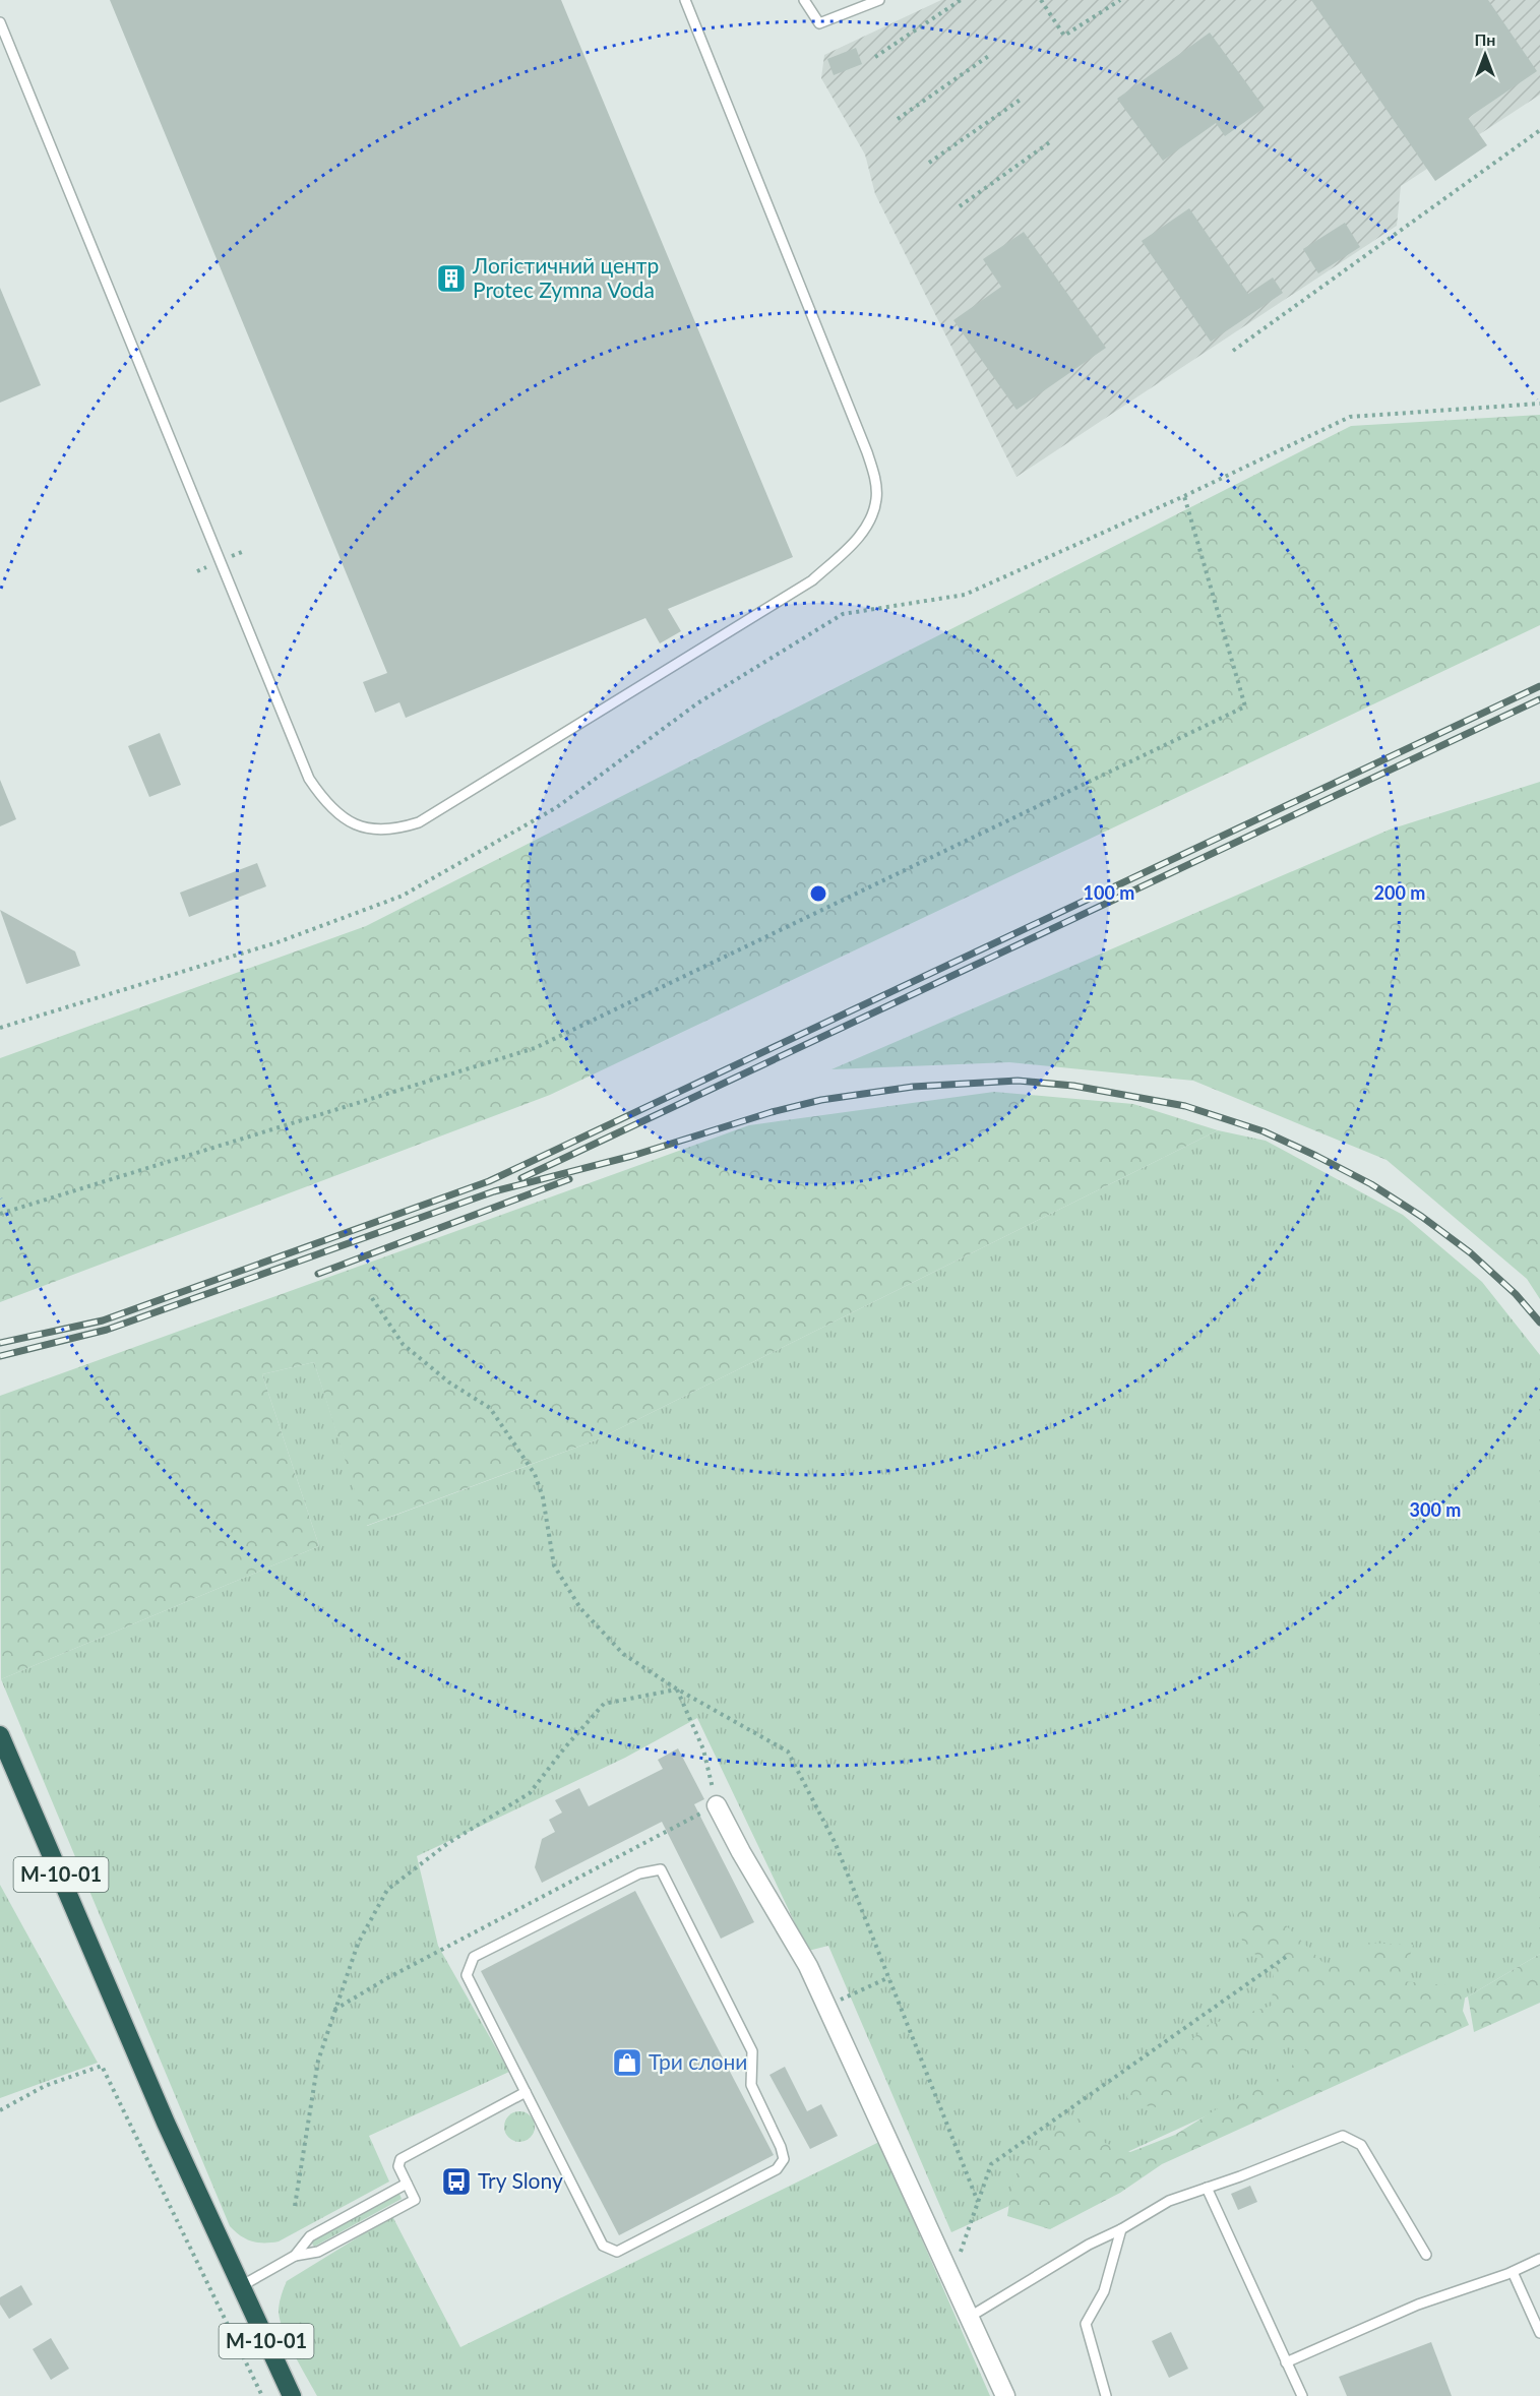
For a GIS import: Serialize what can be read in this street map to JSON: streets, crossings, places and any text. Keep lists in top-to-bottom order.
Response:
{
  "streets": {
    "highway": ["М-10-01"]
  },
  "places": {
    "building": ["Логістичний центр Protec Zymna Voda"],
    "shop": ["Три слони"],
    "bus stop": ["Try Slony"]
  },
  "north": "top",
  "rings": ["100 m", "200 m", "300 m"]
}
